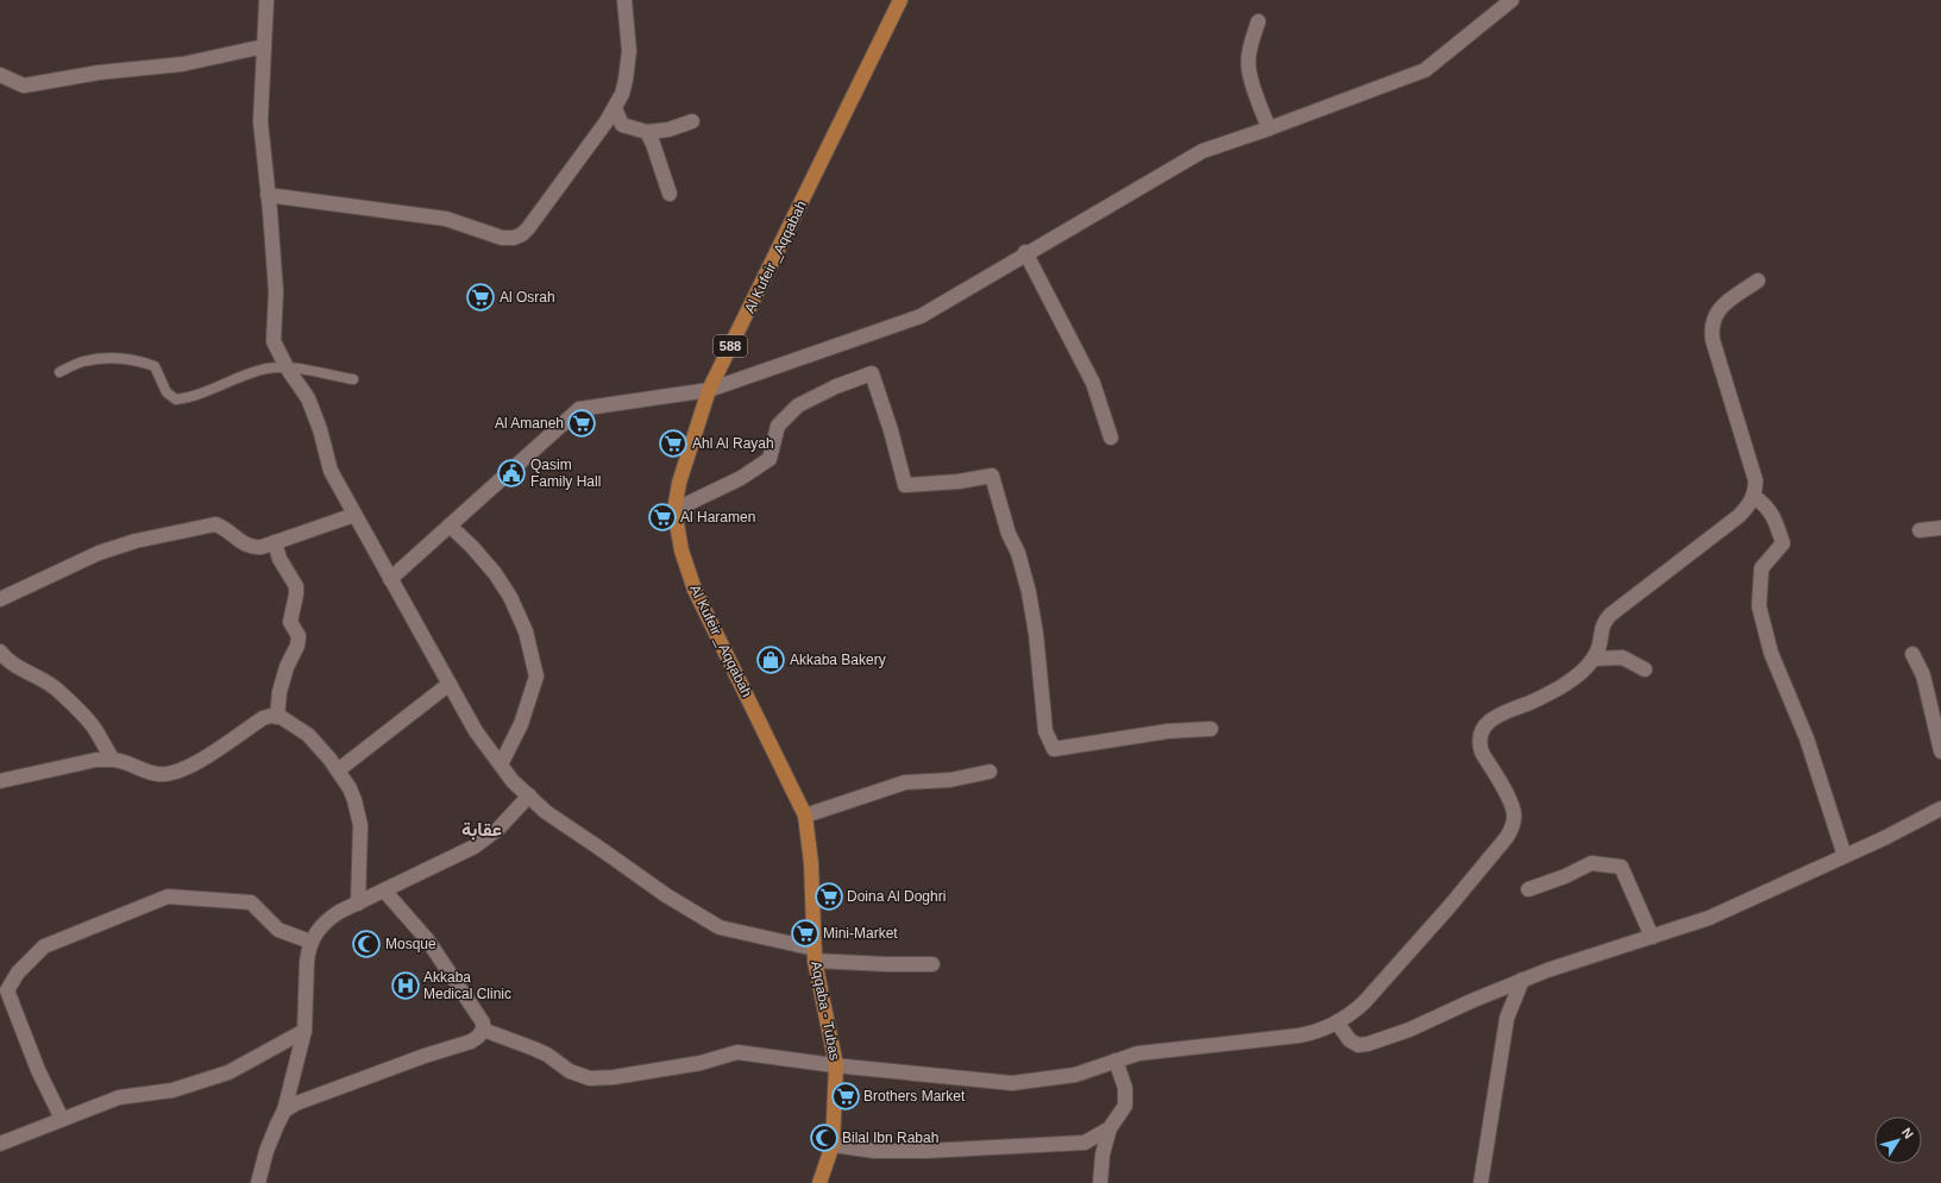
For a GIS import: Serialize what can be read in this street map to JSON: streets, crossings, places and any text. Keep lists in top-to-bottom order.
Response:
{
  "streets": {
    "main road": ["Al Kufeir _Aqqabah", "588", "Aqqaba - Tubas"]
  },
  "crossings": [
    ["Al Kufeir _Aqqabah", "Aqqaba - Tubas"]
  ],
  "districts": ["عقابة"],
  "places": {
    "supermarket": [
      "Al Osrah",
      "Al Amaneh",
      "Ahl Al Rayah",
      "Al Haramen",
      "Doina Al Doghri",
      "Mini-Market",
      "Brothers Market"
    ],
    "public building": ["Qasim Family Hall"],
    "shop": ["Akkaba Bakery"],
    "mosque": ["Mosque", "Bilal Ibn Rabah"],
    "hospital": ["Akkaba Medical Clinic"]
  },
  "north": "top right"
}
